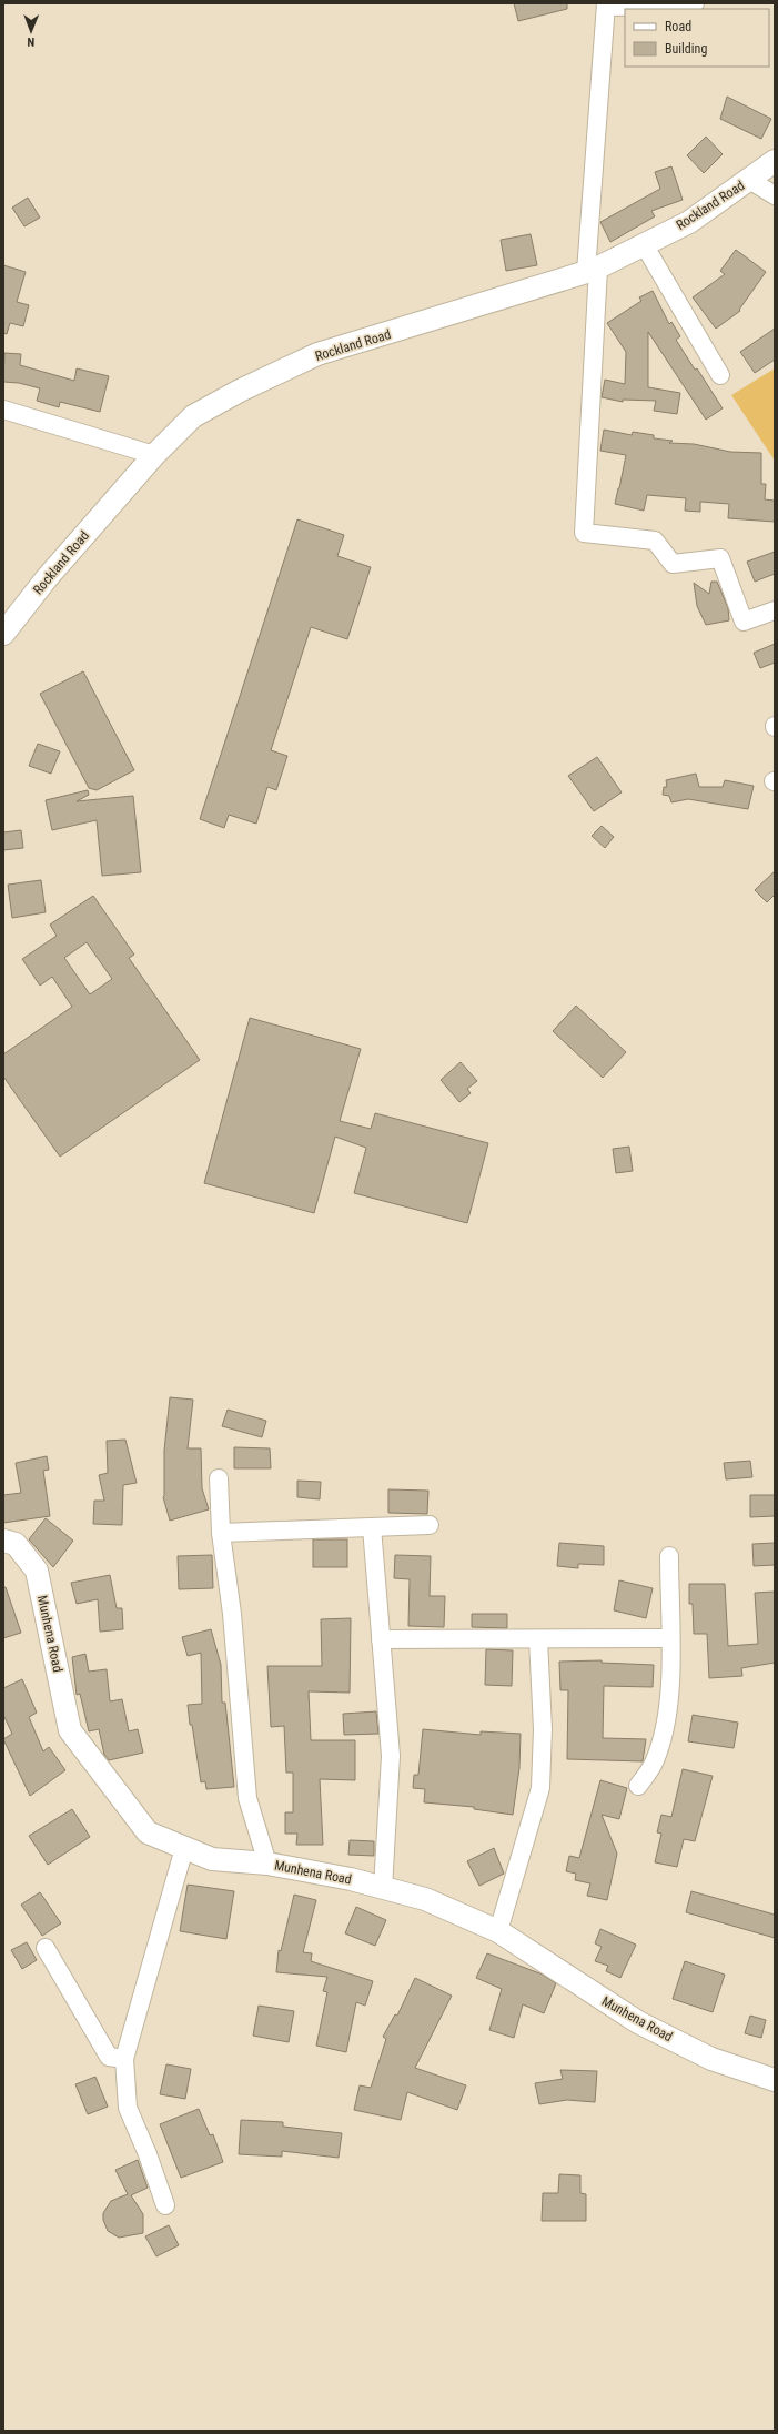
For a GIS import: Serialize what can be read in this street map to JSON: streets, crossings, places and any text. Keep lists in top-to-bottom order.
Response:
{
  "streets": {
    "street": ["Rockland Road", "Munhena Road"]
  },
  "legend": ["Road", "Building"],
  "north": "bottom"
}
